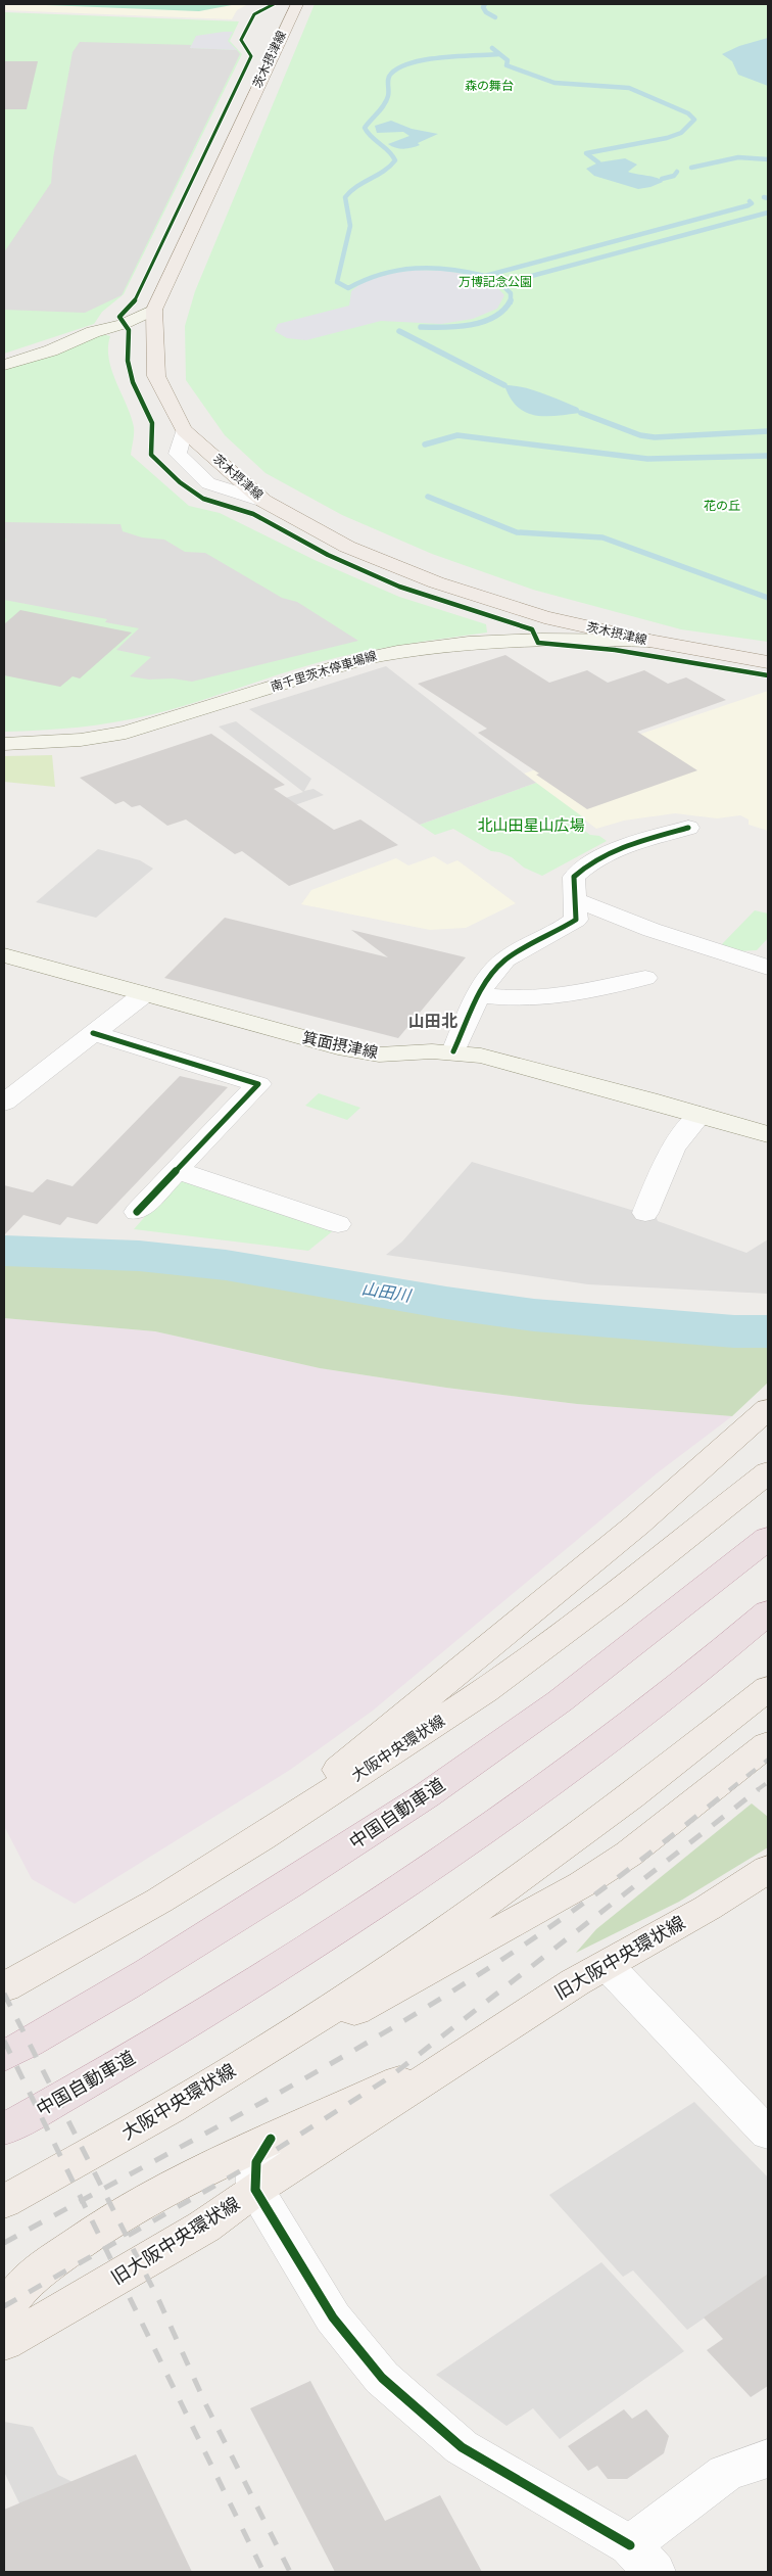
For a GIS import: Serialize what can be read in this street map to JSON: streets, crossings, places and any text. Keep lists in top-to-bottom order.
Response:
{
  "streets": {
    "highway": ["中国自動車道"],
    "main road": [
      "茨木摂津線",
      "南千里茨木停車場線",
      "箕面摂津線",
      "大阪中央環状線",
      "旧大阪中央環状線"
    ]
  },
  "crossings": [
    ["茨木摂津線", "南千里茨木停車場線"]
  ],
  "districts": ["山田北"],
  "water": ["山田川"],
  "parks": [
    "森の舞台",
    "万博記念公園",
    "花の丘",
    "北山田星山広場"
  ]
}
